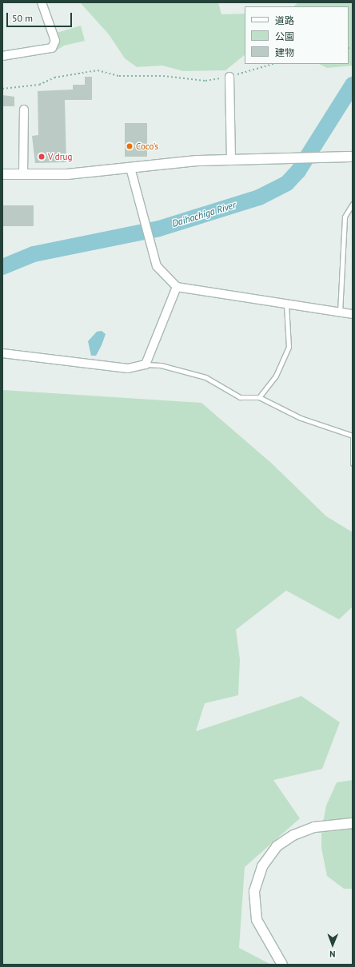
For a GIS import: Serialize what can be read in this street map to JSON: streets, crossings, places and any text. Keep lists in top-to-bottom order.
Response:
{
  "water": ["Daihachiga River"],
  "places": ["Coco's", "V drug"],
  "legend": ["道路", "公園", "建物"],
  "scale_bar": "50 m",
  "north": "bottom"
}
